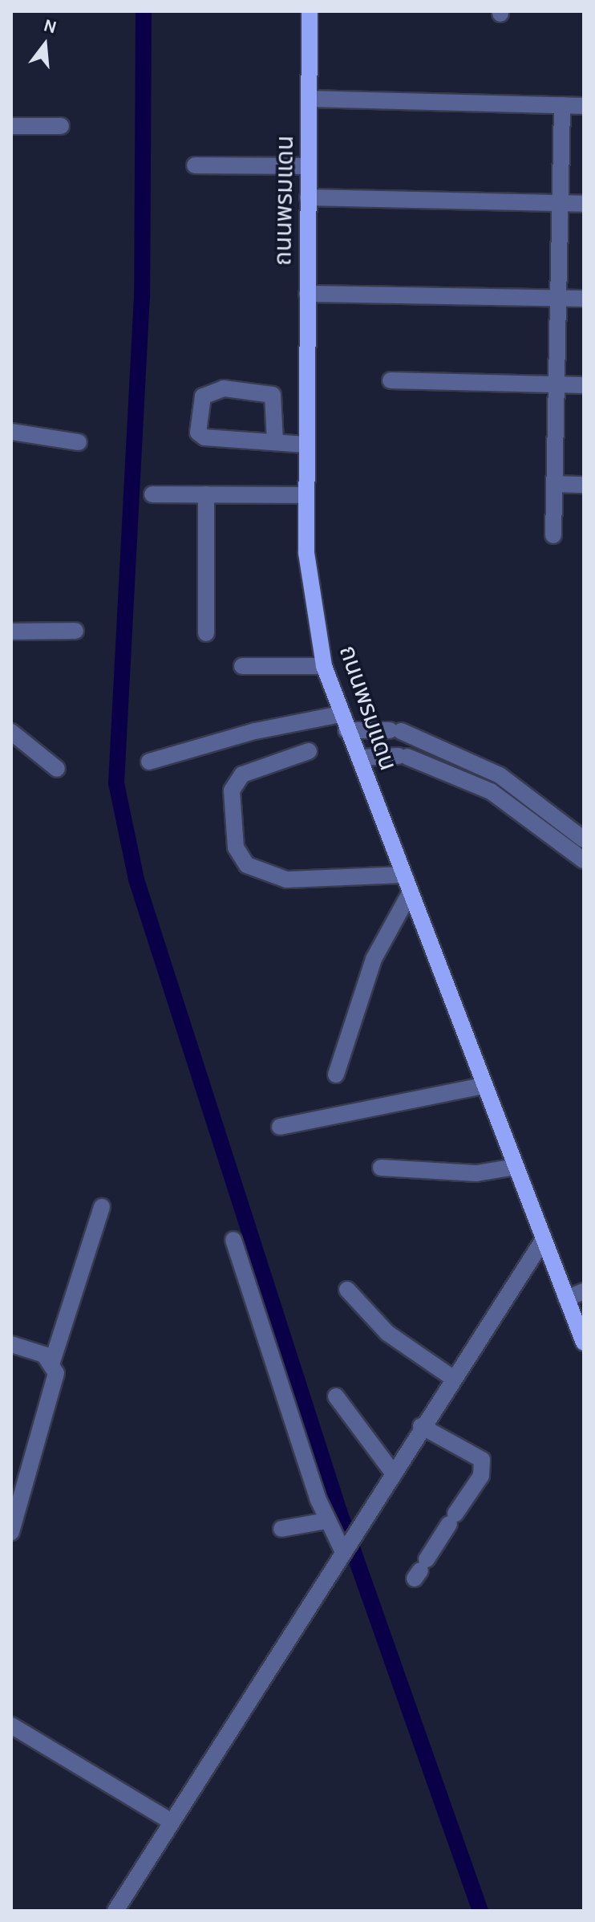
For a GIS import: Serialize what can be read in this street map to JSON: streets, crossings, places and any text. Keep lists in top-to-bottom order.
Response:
{
  "streets": {
    "main road": ["ถนนพรมแดน"]
  },
  "north": "top"
}
